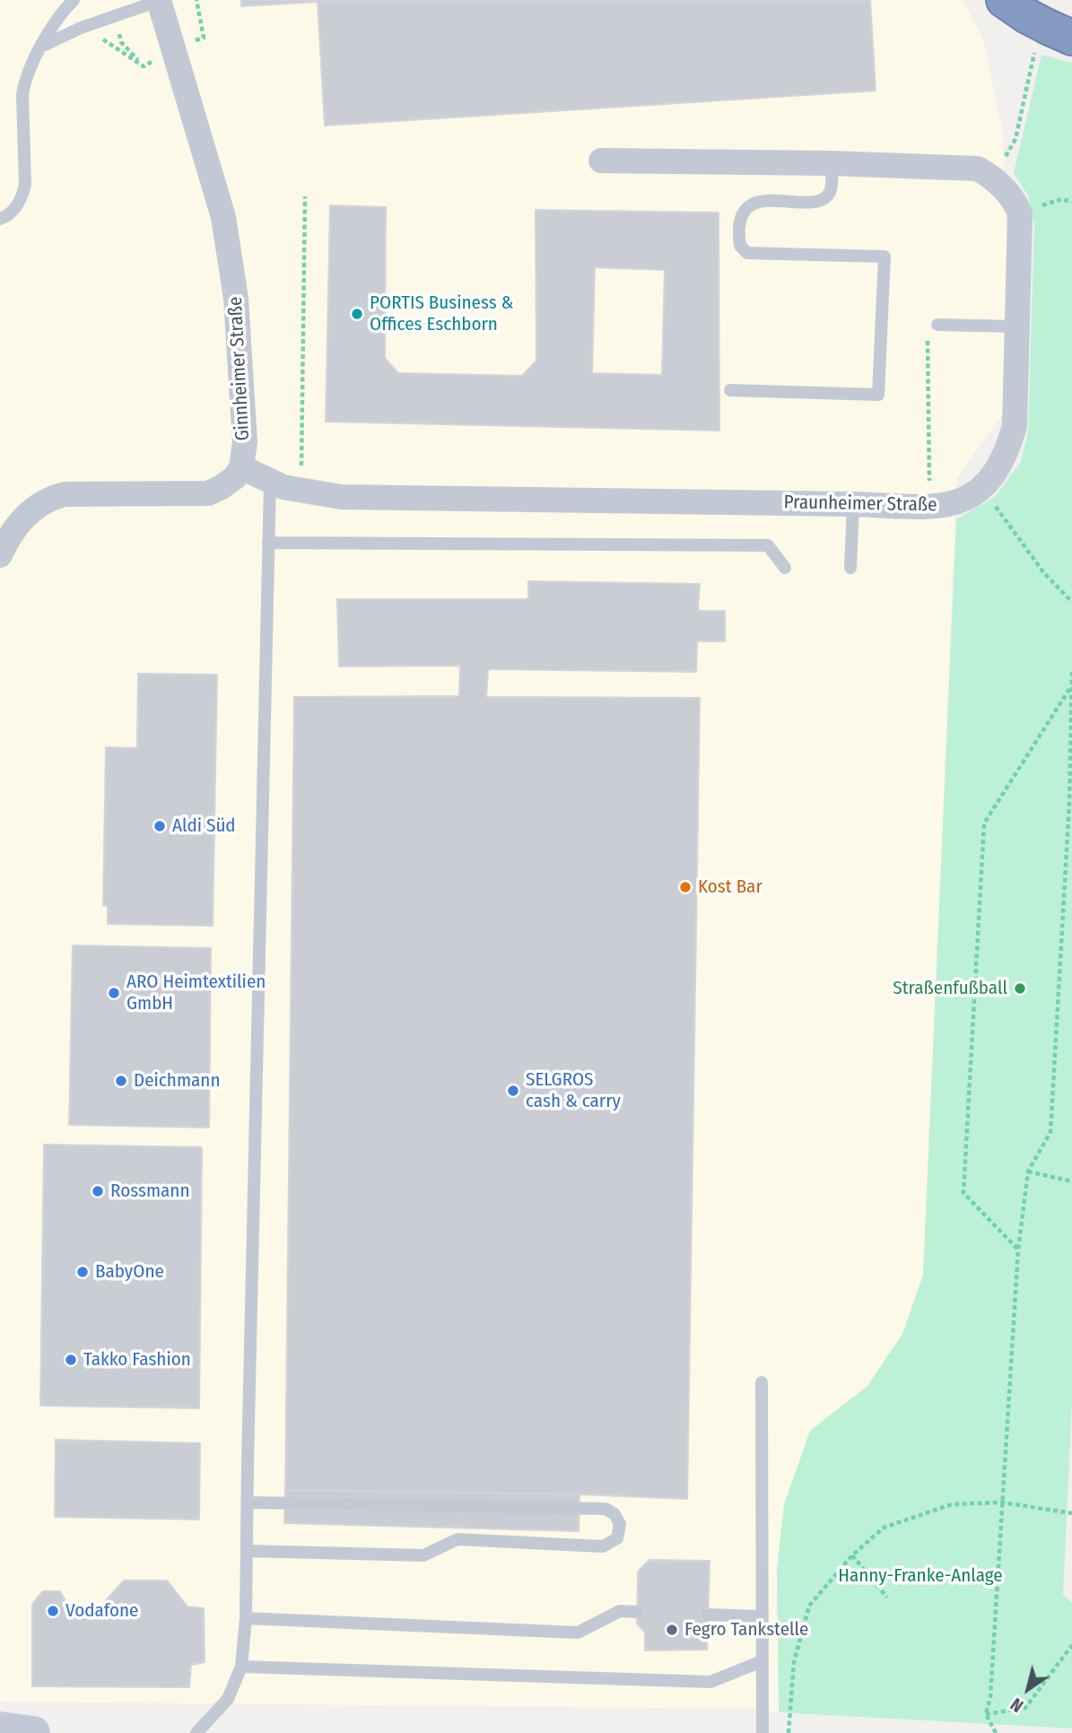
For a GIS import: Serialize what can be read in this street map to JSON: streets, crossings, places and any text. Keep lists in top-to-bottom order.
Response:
{
  "streets": {
    "street": ["Ginnheimer Straße", "Praunheimer Straße"]
  },
  "crossings": [
    ["Ginnheimer Straße", "Praunheimer Straße"]
  ],
  "parks": ["Hanny-Franke-Anlage"],
  "places": [
    "PORTIS Business & Offices Eschborn",
    "Aldi Süd",
    "Kost Bar",
    "Straßenfußball",
    "ARO Heimtextilien GmbH",
    "Deichmann",
    "SELGROS cash & carry",
    "Rossmann",
    "BabyOne",
    "Takko Fashion",
    "Vodafone",
    "Fegro Tankstelle"
  ],
  "north": "bottom left"
}
